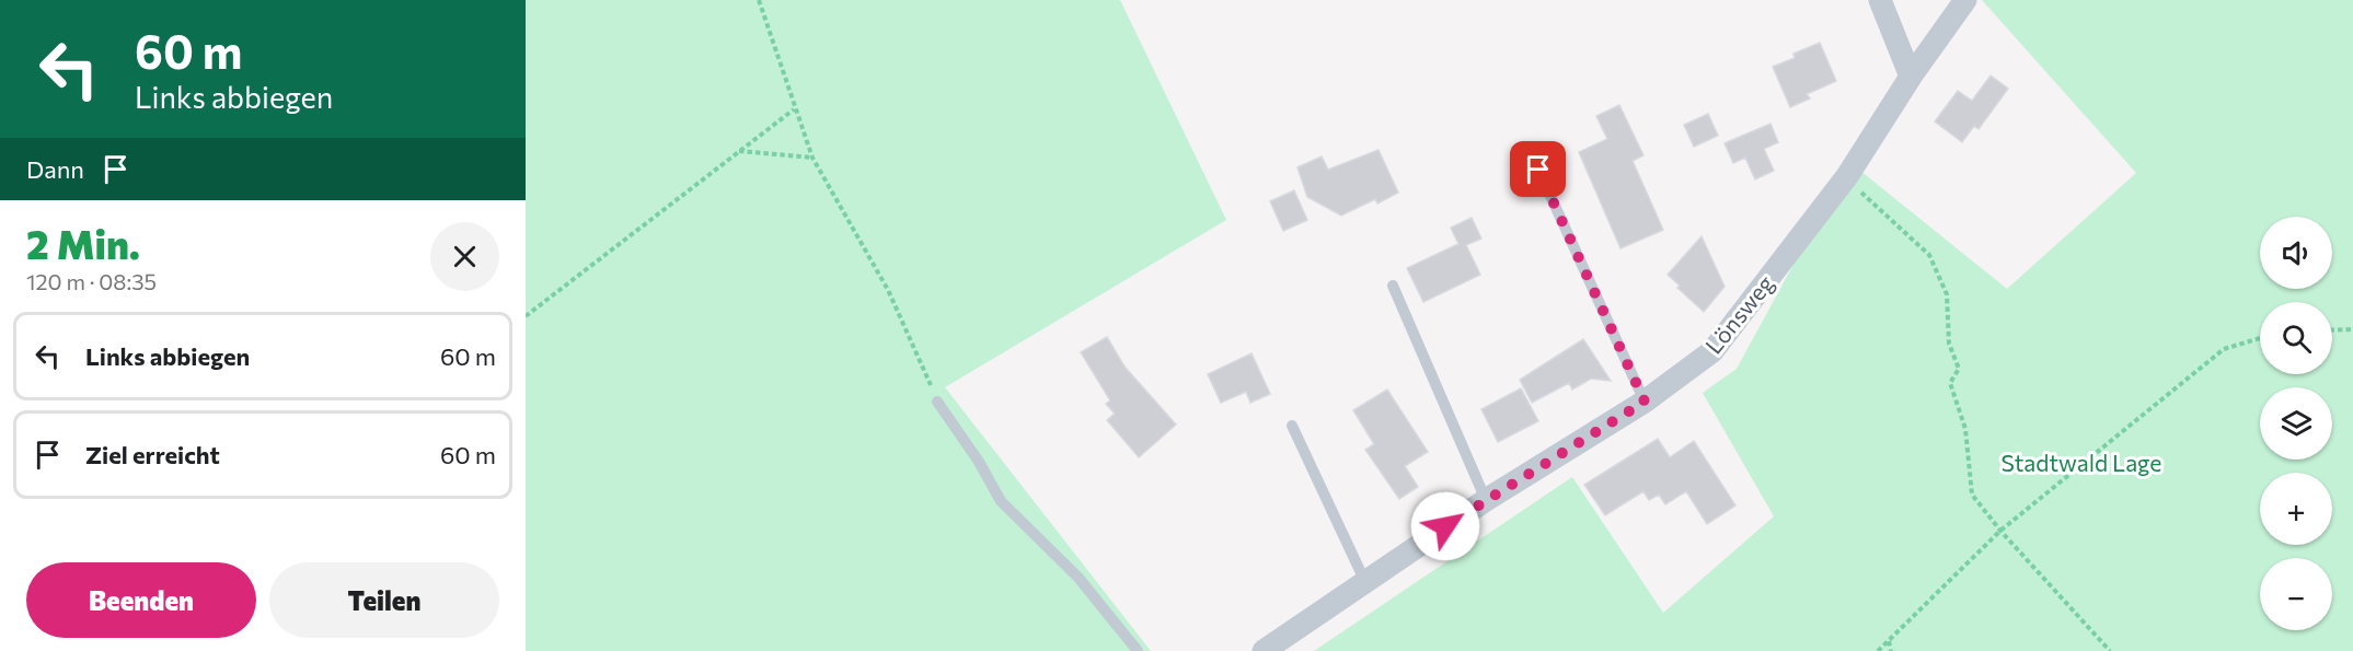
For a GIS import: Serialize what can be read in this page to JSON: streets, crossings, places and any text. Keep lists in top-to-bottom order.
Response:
{
  "streets": {
    "street": ["Lönsweg"]
  },
  "parks": ["Stadtwald Lage"],
  "page": {
    "turn": ["60 m", "Links abbiegen"],
    "then": "Dann",
    "heading": ["2 Min.", "120 m · 08:35"],
    "map_buttons": ["+", "−"],
    "list": [
      {
        "name": "Links abbiegen",
        "value": "60 m"
      },
      {
        "name": "Ziel erreicht",
        "value": "60 m"
      }
    ],
    "buttons": ["Beenden", "Teilen"]
  }
}
